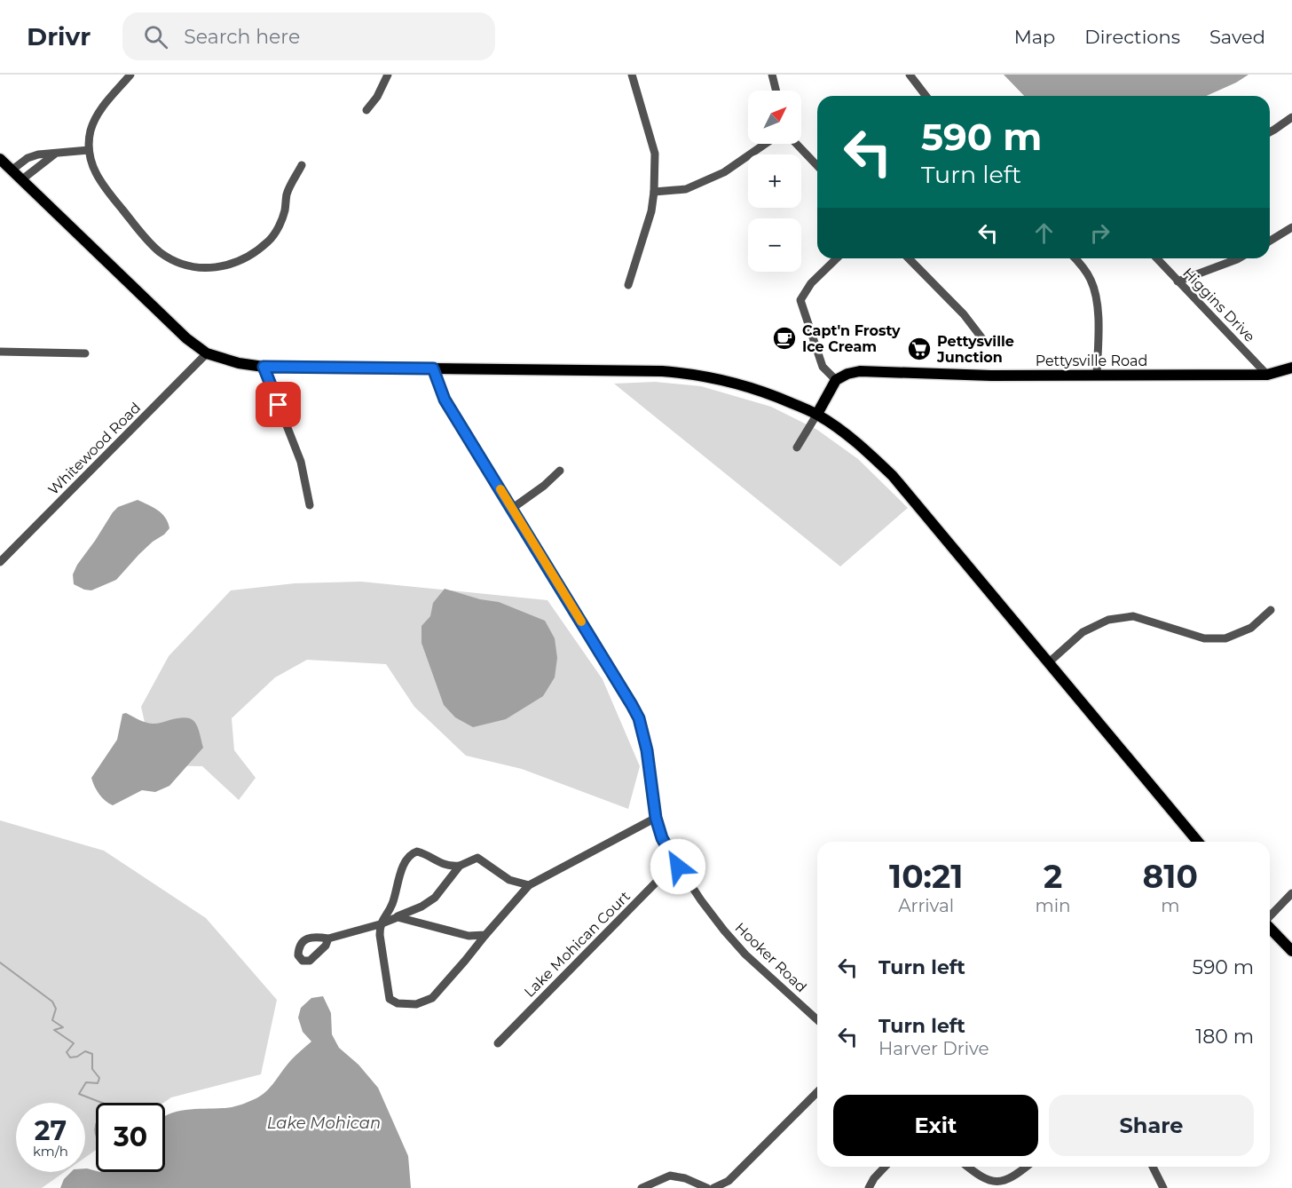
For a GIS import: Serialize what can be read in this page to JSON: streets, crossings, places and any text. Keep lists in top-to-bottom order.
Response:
{
  "streets": {
    "main road": ["Pettysville Road"],
    "street": [
      "Higgins Drive",
      "Whitewood Road",
      "Lake Mohican Court",
      "Hooker Road"
    ]
  },
  "crossings": [
    ["Higgins Drive", "Pettysville Road"],
    ["Lake Mohican Court", "Hooker Road"]
  ],
  "water": ["Lake Mohican"],
  "places": {
    "cafe": ["Capt'n Frosty Ice Cream"],
    "supermarket": ["Pettysville Junction"]
  },
  "north": "top right",
  "page": {
    "header": "Drivr",
    "search": "Search here",
    "nav": ["Map", "Directions", "Saved"],
    "map_buttons": ["+", "−"],
    "turn": ["590 m", "Turn left"],
    "eta": [
      "10:21",
      "Arrival",
      "2",
      "min",
      "810",
      "m"
    ],
    "list": [
      {
        "name": "Turn left",
        "value": "590 m"
      },
      {
        "name": "Turn left",
        "note": "Harver Drive",
        "value": "180 m"
      }
    ],
    "buttons": ["Exit", "Share"],
    "speed": "27 km/h",
    "limit": "30"
  }
}
